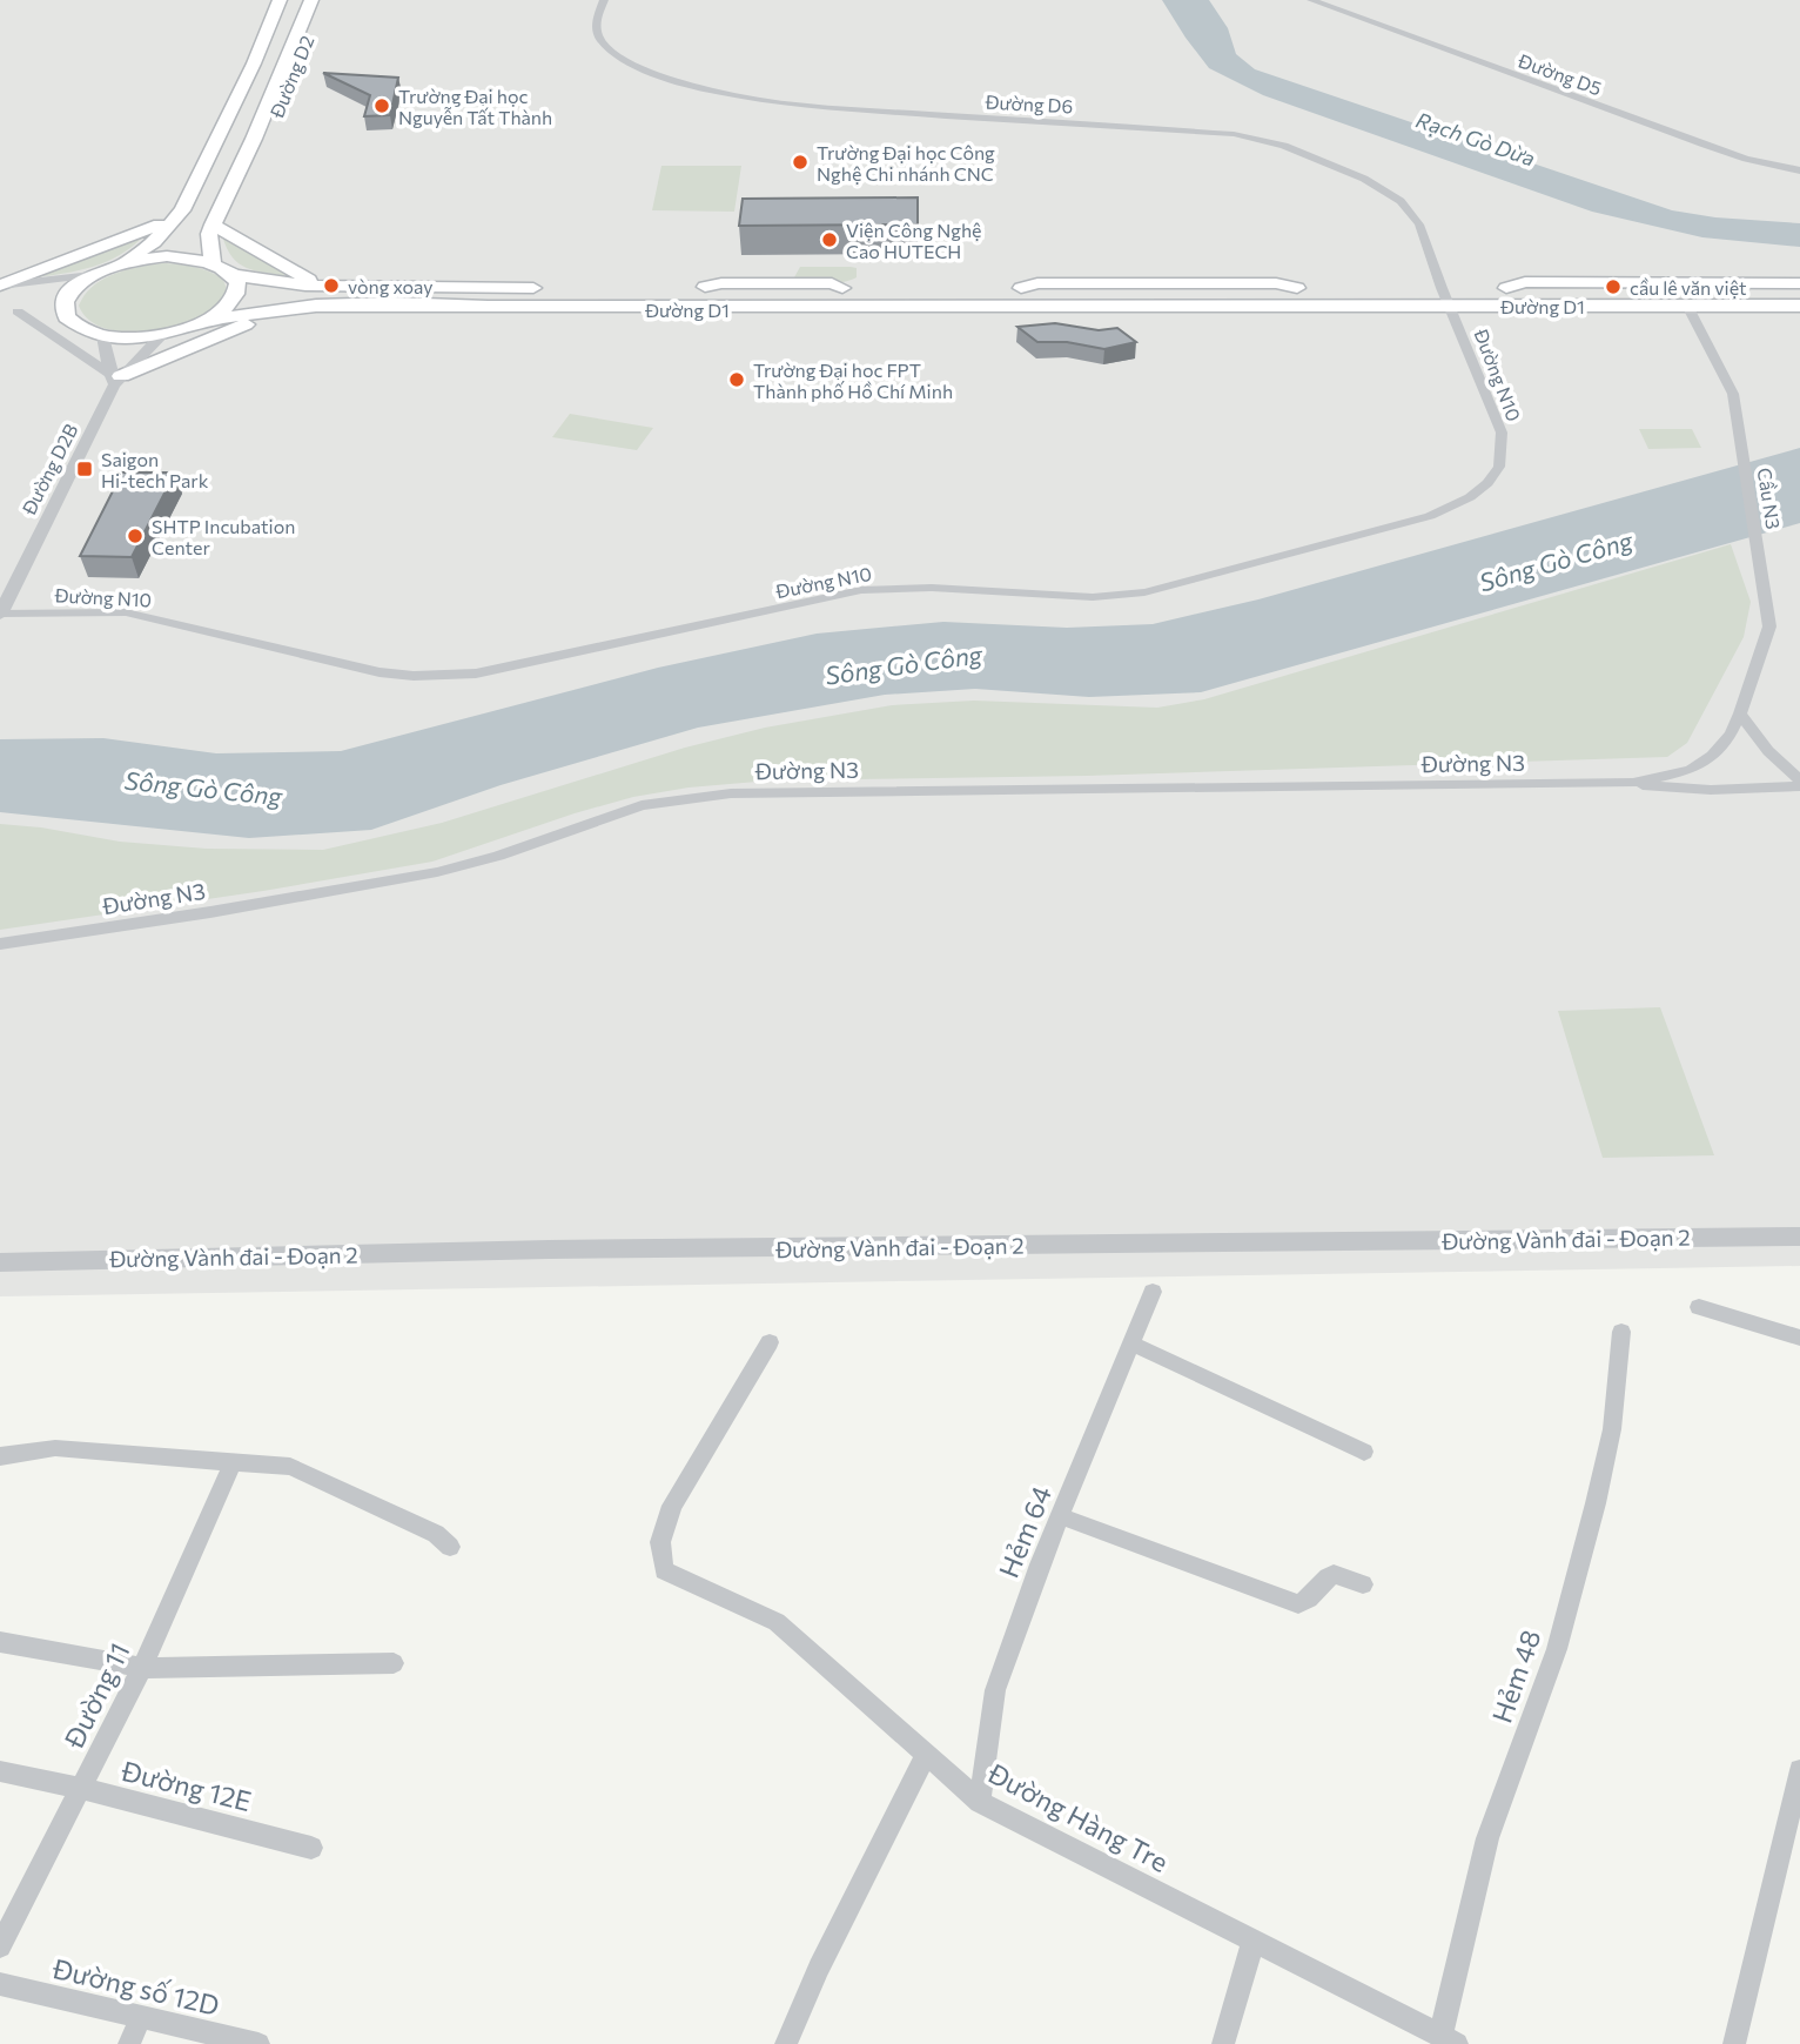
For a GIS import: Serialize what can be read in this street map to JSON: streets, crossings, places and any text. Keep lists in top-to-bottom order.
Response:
{
  "streets": {
    "main road": ["Đường D2", "Đường D1"],
    "street": [
      "Đường D5",
      "Đường D6",
      "Đường N10",
      "Đường D2B",
      "Cầu N3",
      "Đường N3",
      "Đường Vành đai - Đoạn 2",
      "Hẻm 64",
      "Hẻm 48",
      "Đường 11",
      "Đường 12E",
      "Đường Hàng Tre",
      "Đường số 12D"
    ]
  },
  "crossings": [
    ["Đường D6", "Đường D1"],
    ["Đường D6", "Đường N10"],
    ["Đường D1", "Đường N10"],
    ["Đường D1", "Đường D2B"],
    ["Đường D1", "Cầu N3"],
    ["Đường N10", "Đường D2B"],
    ["Cầu N3", "Đường N3"],
    ["Hẻm 64", "Đường Hàng Tre"],
    ["Hẻm 48", "Đường Hàng Tre"],
    ["Đường 11", "Đường 12E"]
  ],
  "water": ["Rạch Gò Dừa", "Sông Gò Công"],
  "places": {
    "other": [
      "Trường Đại học Nguyễn Tất Thành",
      "Trường Đại học Công Nghệ Chi nhánh CNC",
      "Viện Công Nghệ Cao HUTECH",
      "vòng xoay",
      "cầu lê văn việt",
      "Trường Đại học FPT Thành phố Hồ Chí Minh",
      "SHTP Incubation Center"
    ],
    "transit": ["Saigon Hi-tech Park"]
  }
}
